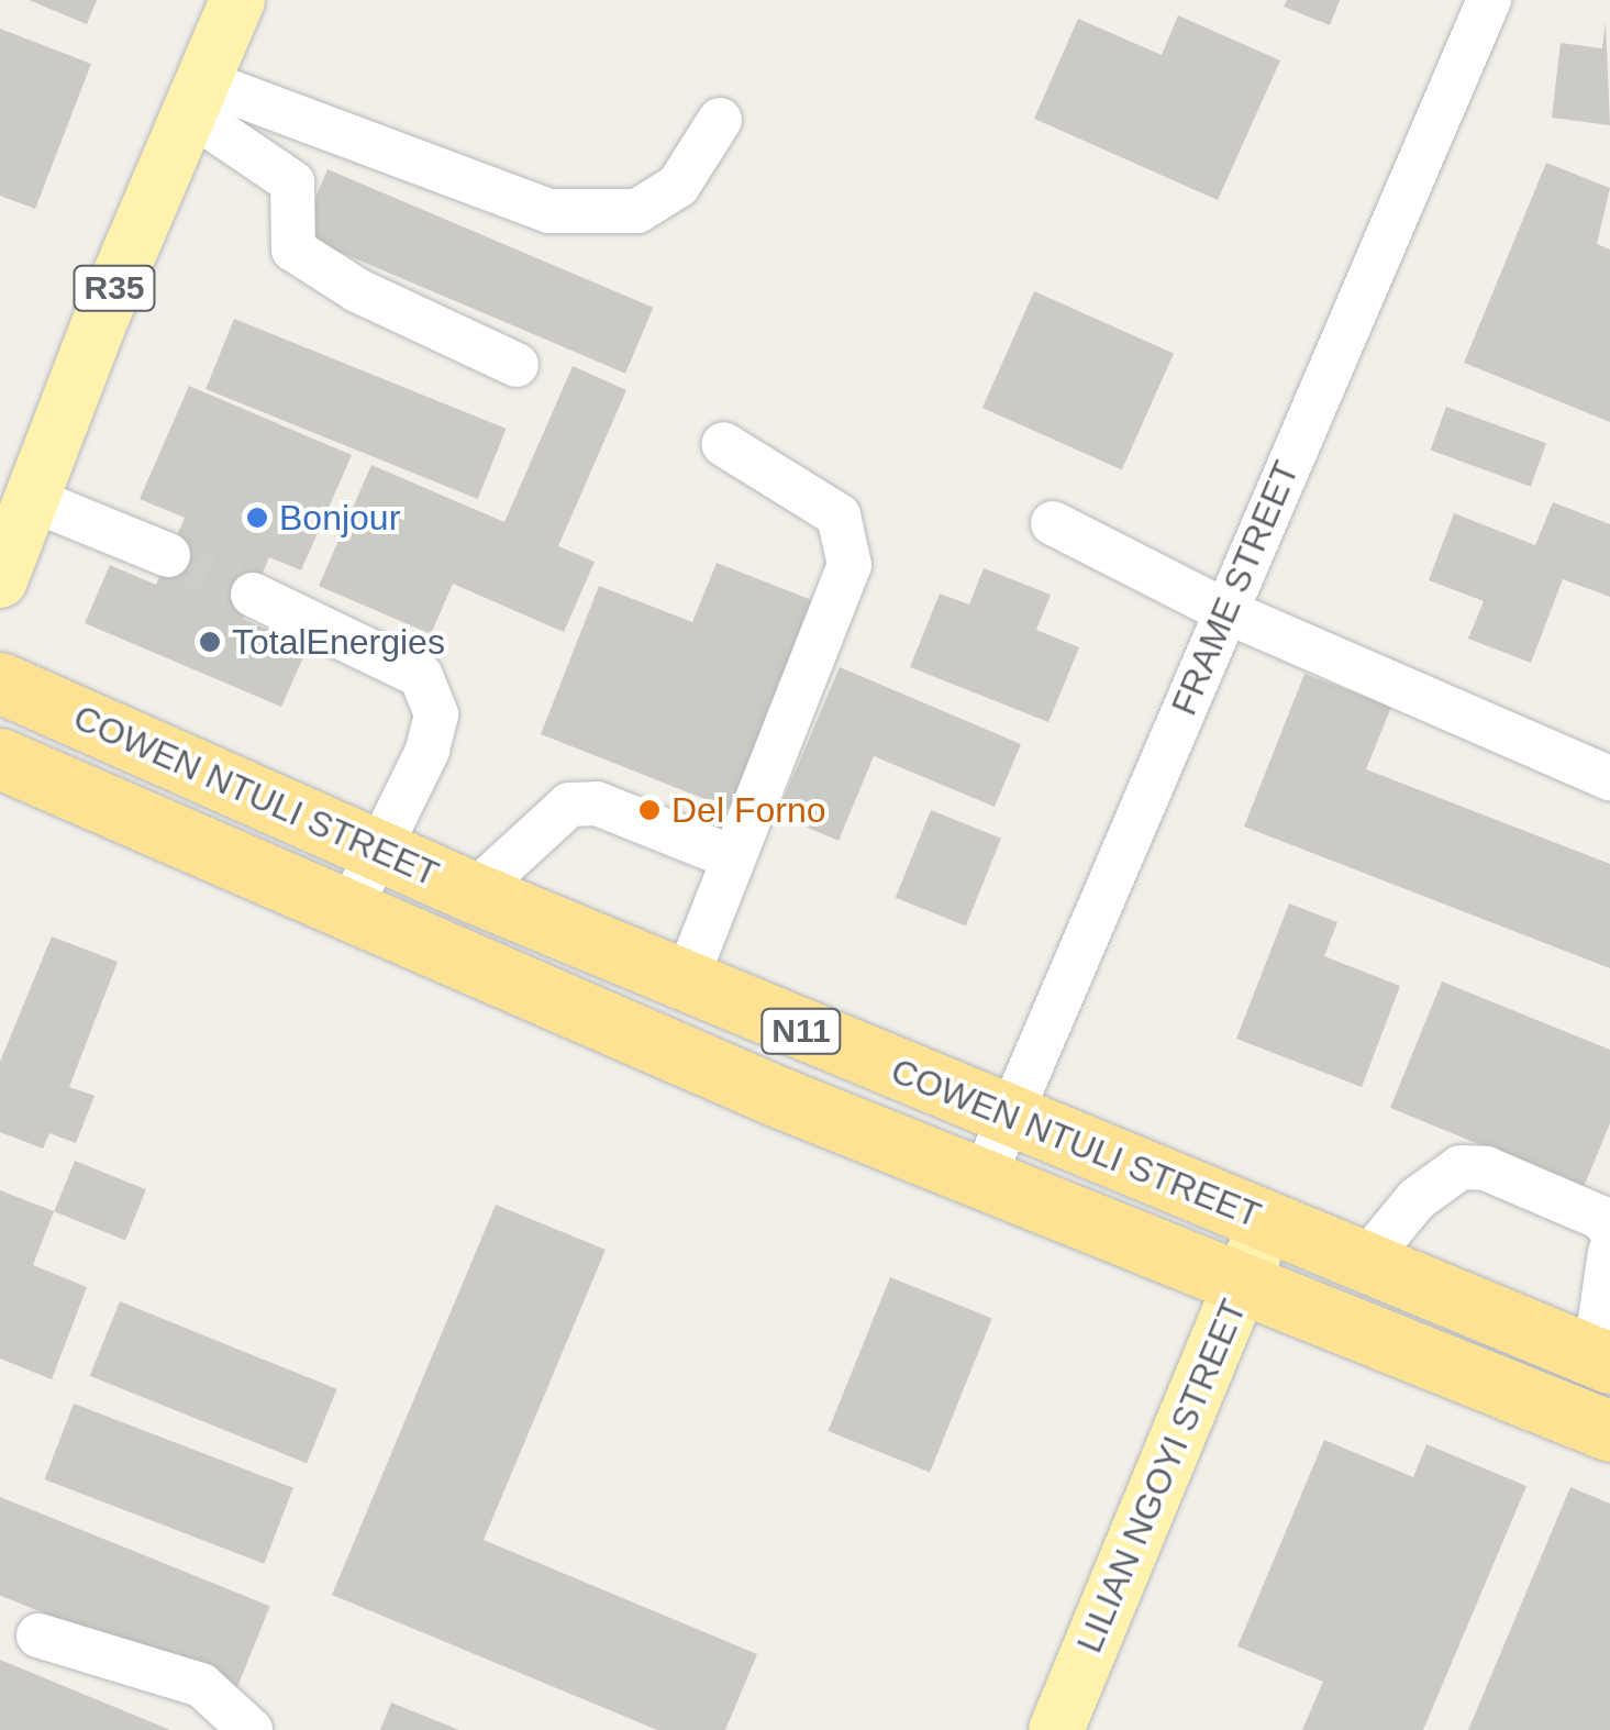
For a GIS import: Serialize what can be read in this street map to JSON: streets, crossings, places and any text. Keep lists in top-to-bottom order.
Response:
{
  "streets": {
    "highway": ["COWEN NTULI STREET", "N11"],
    "main road": ["R35", "LILIAN NGOYI STREET"],
    "street": ["FRAME STREET"]
  },
  "crossings": [
    ["FRAME STREET", "COWEN NTULI STREET"],
    ["COWEN NTULI STREET", "LILIAN NGOYI STREET"]
  ],
  "places": ["Bonjour", "TotalEnergies", "Del Forno"]
}
